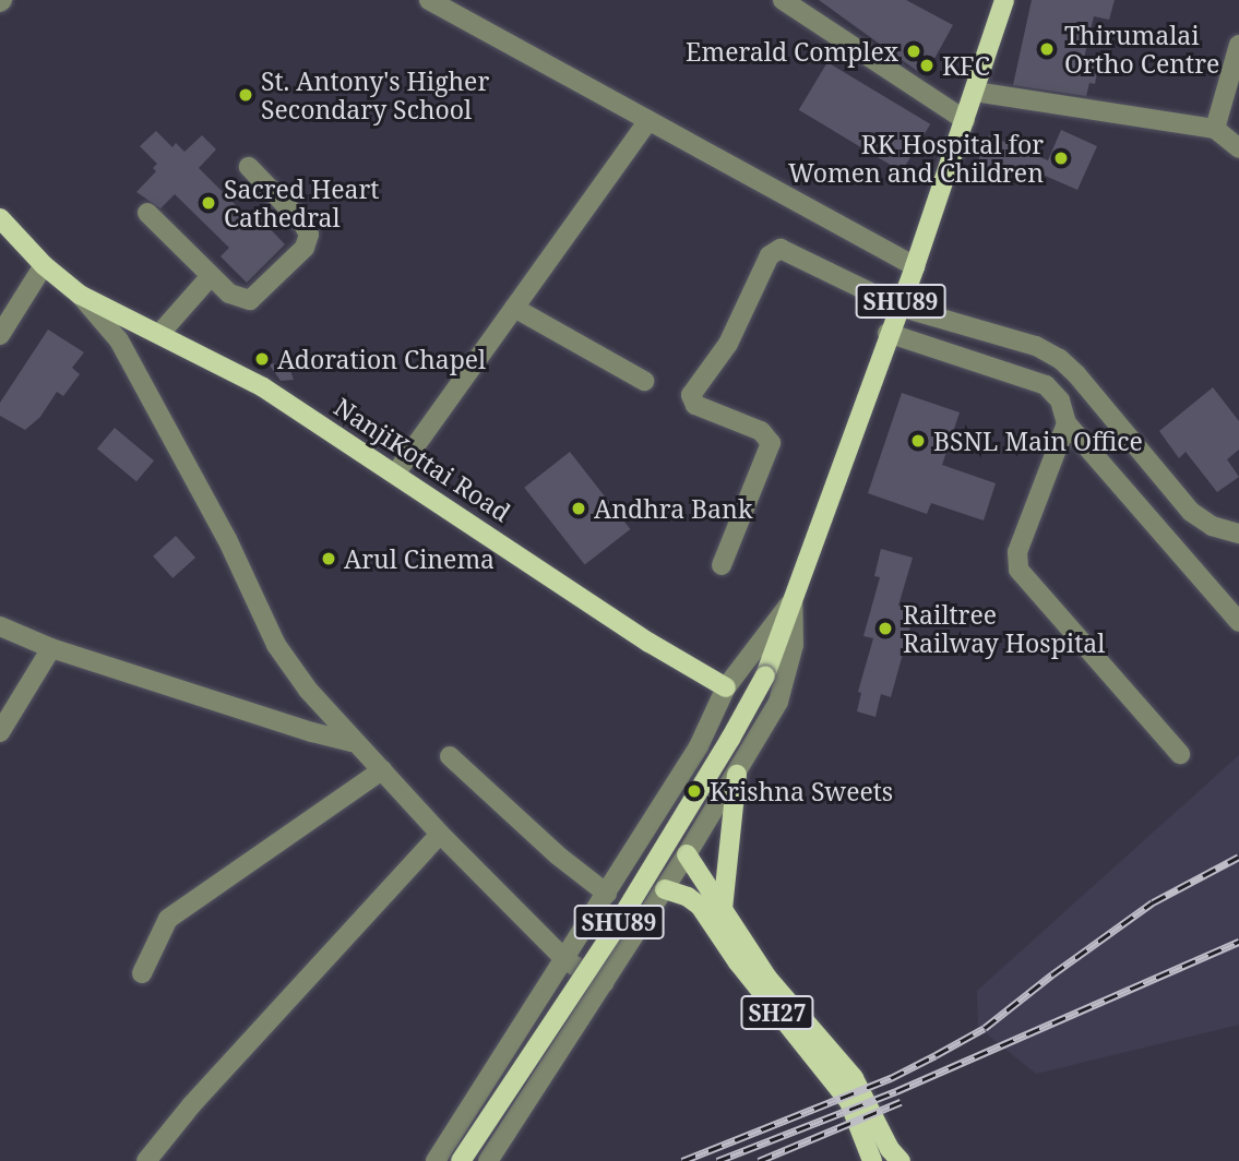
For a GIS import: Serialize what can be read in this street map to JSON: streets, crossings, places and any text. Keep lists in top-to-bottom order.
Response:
{
  "streets": {
    "main road": ["SHU89", "NanjiKottai Road", "SH27"]
  },
  "places": [
    "Thirumalai Ortho Centre",
    "Emerald Complex",
    "KFC",
    "St. Antony's Higher Secondary School",
    "RK Hospital for Women and Children",
    "Sacred Heart Cathedral",
    "Adoration Chapel",
    "BSNL Main Office",
    "Andhra Bank",
    "Arul Cinema",
    "Railtree Railway Hospital",
    "Krishna Sweets"
  ]
}
